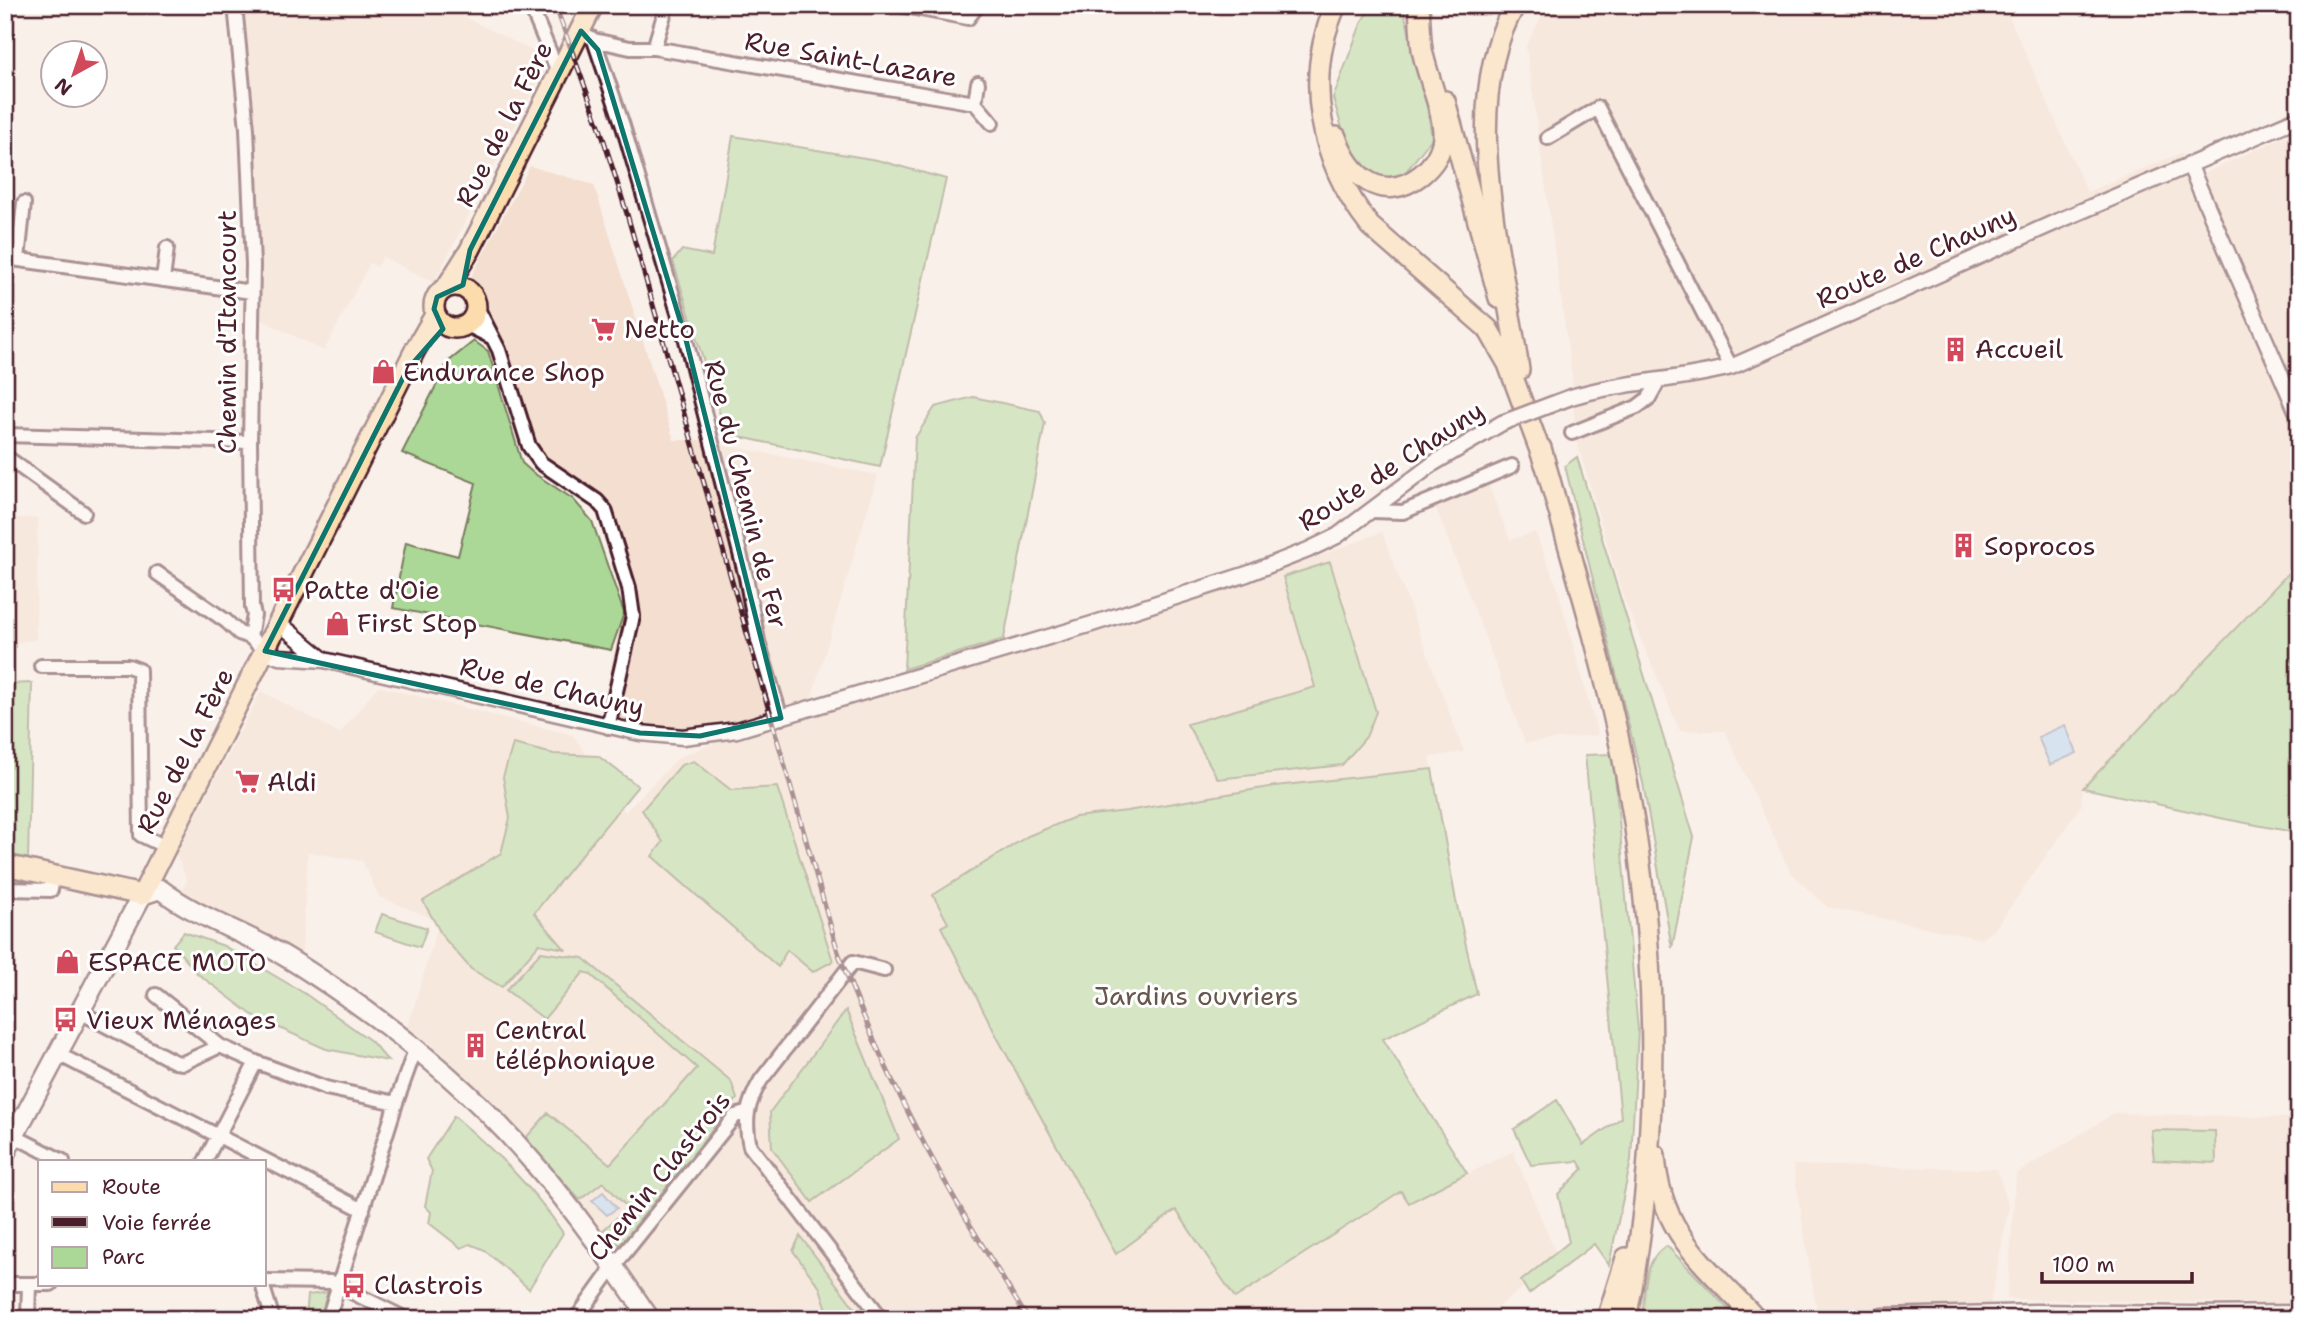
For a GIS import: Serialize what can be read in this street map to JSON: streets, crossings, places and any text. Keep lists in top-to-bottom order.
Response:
{
  "streets": {
    "main road": ["Rue de la Fère"],
    "street": [
      "Rue Saint-Lazare",
      "Route de Chauny",
      "Chemin d'Itancourt",
      "Rue du Chemin de Fer",
      "Rue de Chauny",
      "Chemin Clastrois"
    ]
  },
  "crossings": [
    ["Rue Saint-Lazare", "Rue de la Fère"],
    ["Rue Saint-Lazare", "Rue du Chemin de Fer"],
    ["Rue de la Fère", "Rue du Chemin de Fer"],
    ["Rue de la Fère", "Rue de Chauny"],
    ["Route de Chauny", "Rue du Chemin de Fer"],
    ["Route de Chauny", "Rue de Chauny"],
    ["Rue du Chemin de Fer", "Rue de Chauny"]
  ],
  "parks": ["Jardins ouvriers"],
  "places": {
    "supermarket": ["Netto", "Aldi"],
    "building": ["Accueil", "Soprocos", "Central téléphonique"],
    "shop": ["Endurance Shop", "First Stop", "ESPACE MOTO"],
    "bus stop": ["Patte d'Oie", "Vieux Ménages", "Clastrois"]
  },
  "legend": ["Route", "Voie ferrée", "Parc"],
  "scale_bar": "100 m",
  "north": "bottom left"
}
